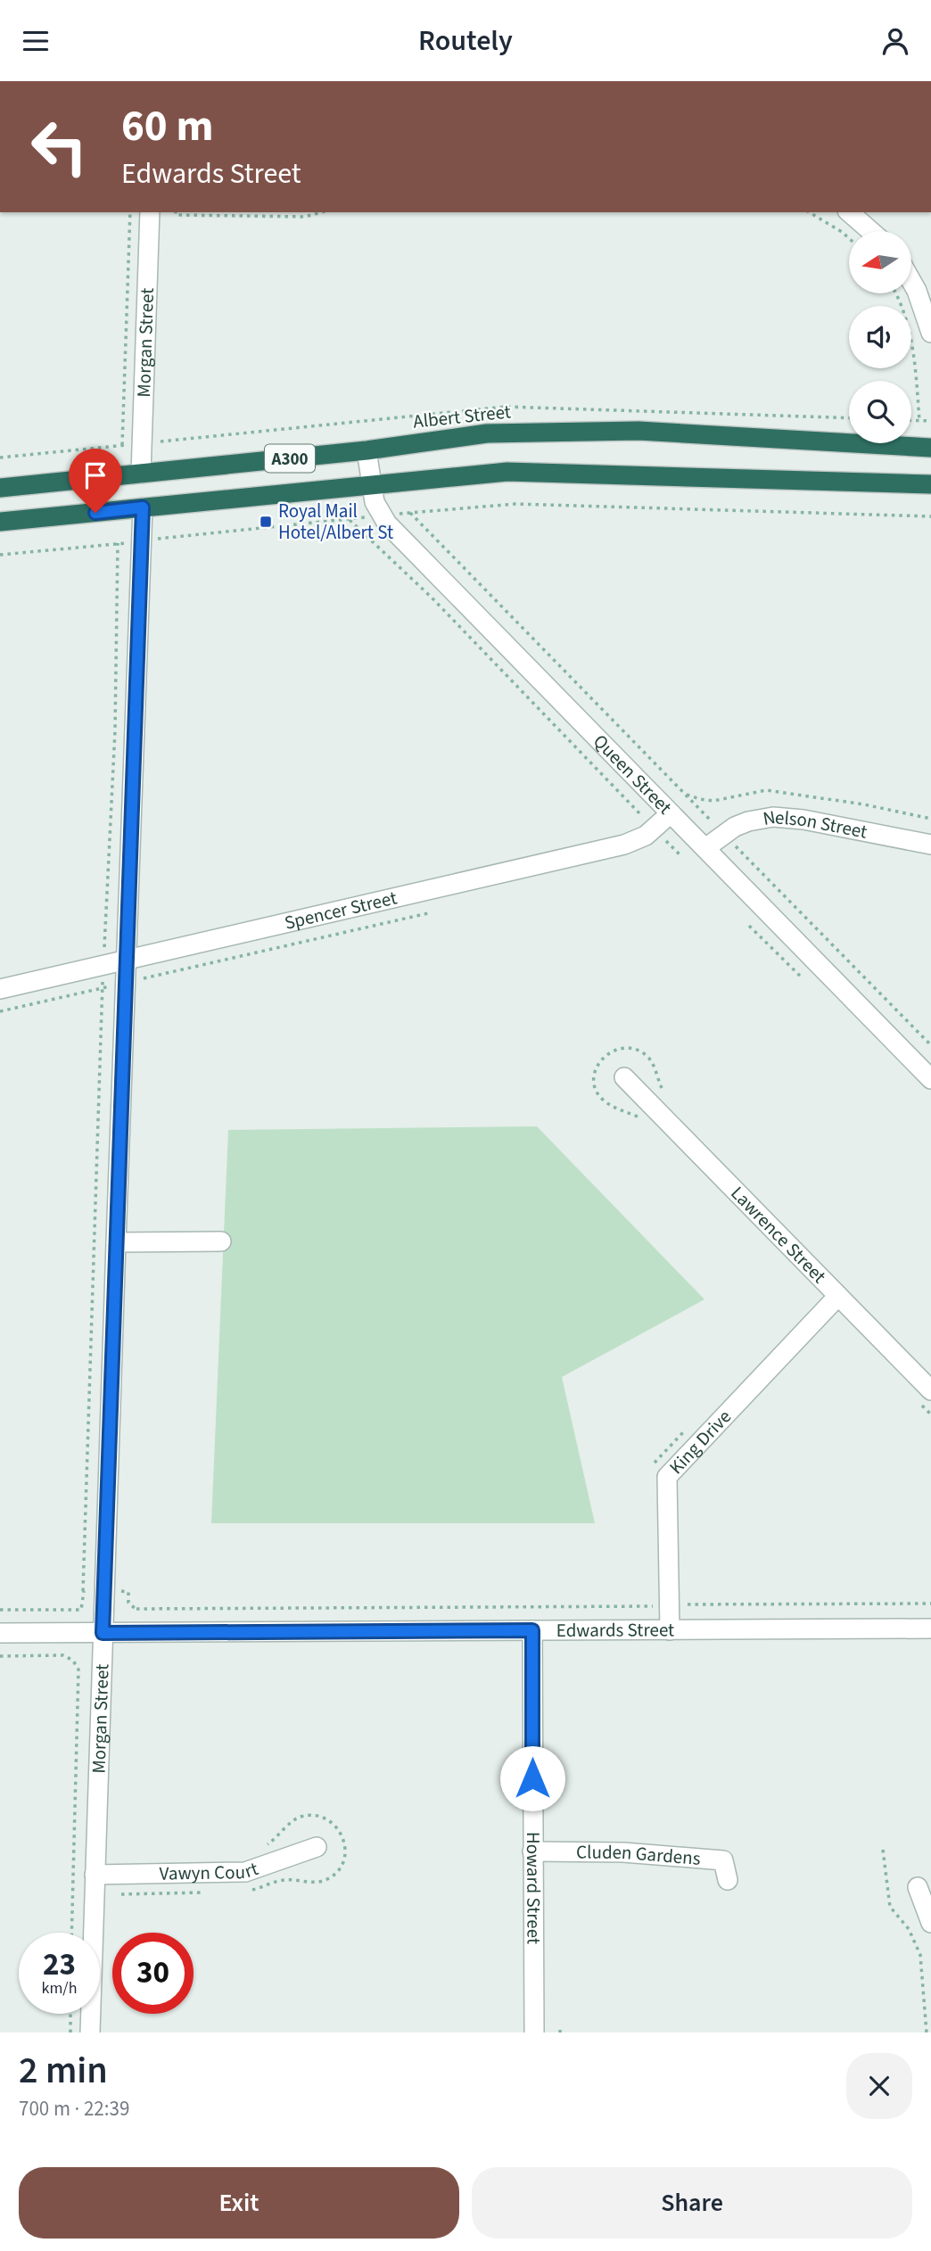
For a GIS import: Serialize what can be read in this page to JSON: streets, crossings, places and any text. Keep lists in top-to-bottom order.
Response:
{
  "streets": {
    "highway": ["Albert Street", "A300"],
    "street": [
      "Morgan Street",
      "Queen Street",
      "Nelson Street",
      "Spencer Street",
      "Lawrence Street",
      "King Drive",
      "Edwards Street",
      "Cluden Gardens",
      "Vawyn Court",
      "Howard Street"
    ]
  },
  "crossings": [
    ["Morgan Street", "Albert Street"],
    ["Morgan Street", "A300"],
    ["Morgan Street", "Spencer Street"],
    ["Morgan Street", "Edwards Street"],
    ["Morgan Street", "Vawyn Court"],
    ["Albert Street", "Queen Street"],
    ["A300", "Queen Street"],
    ["Queen Street", "Nelson Street"],
    ["Queen Street", "Spencer Street"],
    ["Lawrence Street", "King Drive"],
    ["King Drive", "Edwards Street"],
    ["Edwards Street", "Howard Street"],
    ["Cluden Gardens", "Howard Street"]
  ],
  "places": {
    "transit": ["Royal Mail Hotel/Albert St"]
  },
  "north": "left",
  "page": {
    "header": "Routely",
    "turn": ["60 m", "Edwards Street"],
    "speed": "23 km/h",
    "limit": "30",
    "heading": ["2 min", "700 m · 22:39"],
    "buttons": ["Exit", "Share"]
  }
}
